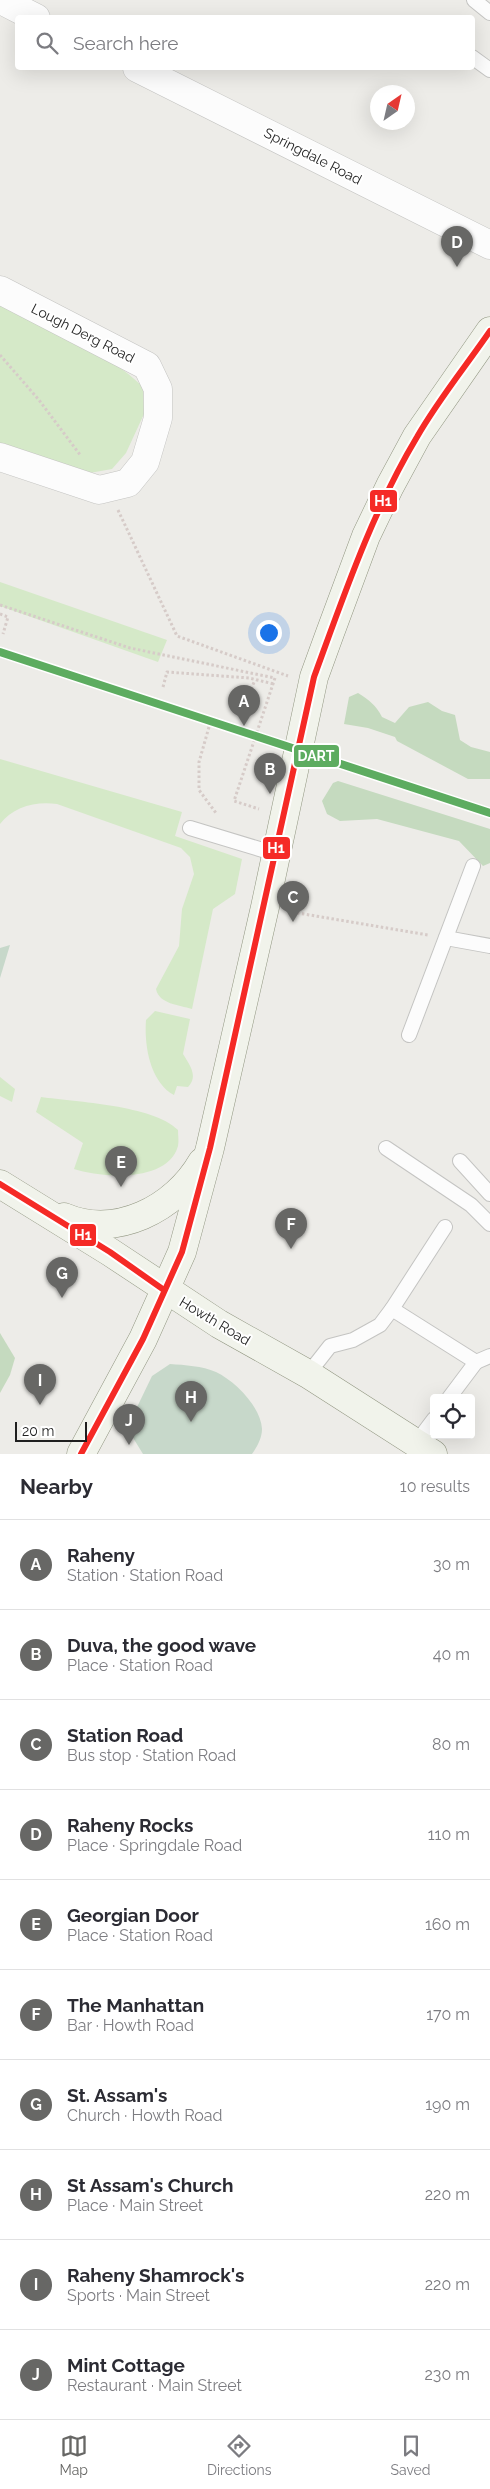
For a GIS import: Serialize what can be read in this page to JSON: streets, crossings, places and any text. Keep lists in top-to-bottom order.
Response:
{
  "streets": {
    "main road": ["Howth Road"],
    "street": ["Springdale Road", "Lough Derg Road"]
  },
  "lines": ["transit line H1", "transit line DART"],
  "scale_bar": "20 m",
  "north": "top right",
  "page": {
    "search": "Search here",
    "pins": [
      "D",
      "A",
      "B",
      "C",
      "E",
      "F",
      "G",
      "I",
      "H",
      "J"
    ],
    "scale": "20 m",
    "heading": ["Nearby", "10 results"],
    "list": [
      {
        "mark": "A",
        "name": "Raheny",
        "note": "Station · Station Road",
        "value": "30 m"
      },
      {
        "mark": "B",
        "name": "Duva, the good wave",
        "note": "Place · Station Road",
        "value": "40 m"
      },
      {
        "mark": "C",
        "name": "Station Road",
        "note": "Bus stop · Station Road",
        "value": "80 m"
      },
      {
        "mark": "D",
        "name": "Raheny Rocks",
        "note": "Place · Springdale Road",
        "value": "110 m"
      },
      {
        "mark": "E",
        "name": "Georgian Door",
        "note": "Place · Station Road",
        "value": "160 m"
      },
      {
        "mark": "F",
        "name": "The Manhattan",
        "note": "Bar · Howth Road",
        "value": "170 m"
      },
      {
        "mark": "G",
        "name": "St. Assam's",
        "note": "Church · Howth Road",
        "value": "190 m"
      },
      {
        "mark": "H",
        "name": "St Assam's Church",
        "note": "Place · Main Street",
        "value": "220 m"
      },
      {
        "mark": "I",
        "name": "Raheny Shamrock's",
        "note": "Sports · Main Street",
        "value": "220 m"
      },
      {
        "mark": "J",
        "name": "Mint Cottage",
        "note": "Restaurant · Main Street",
        "value": "230 m"
      }
    ],
    "nav": ["Map", "Directions", "Saved"]
  }
}
